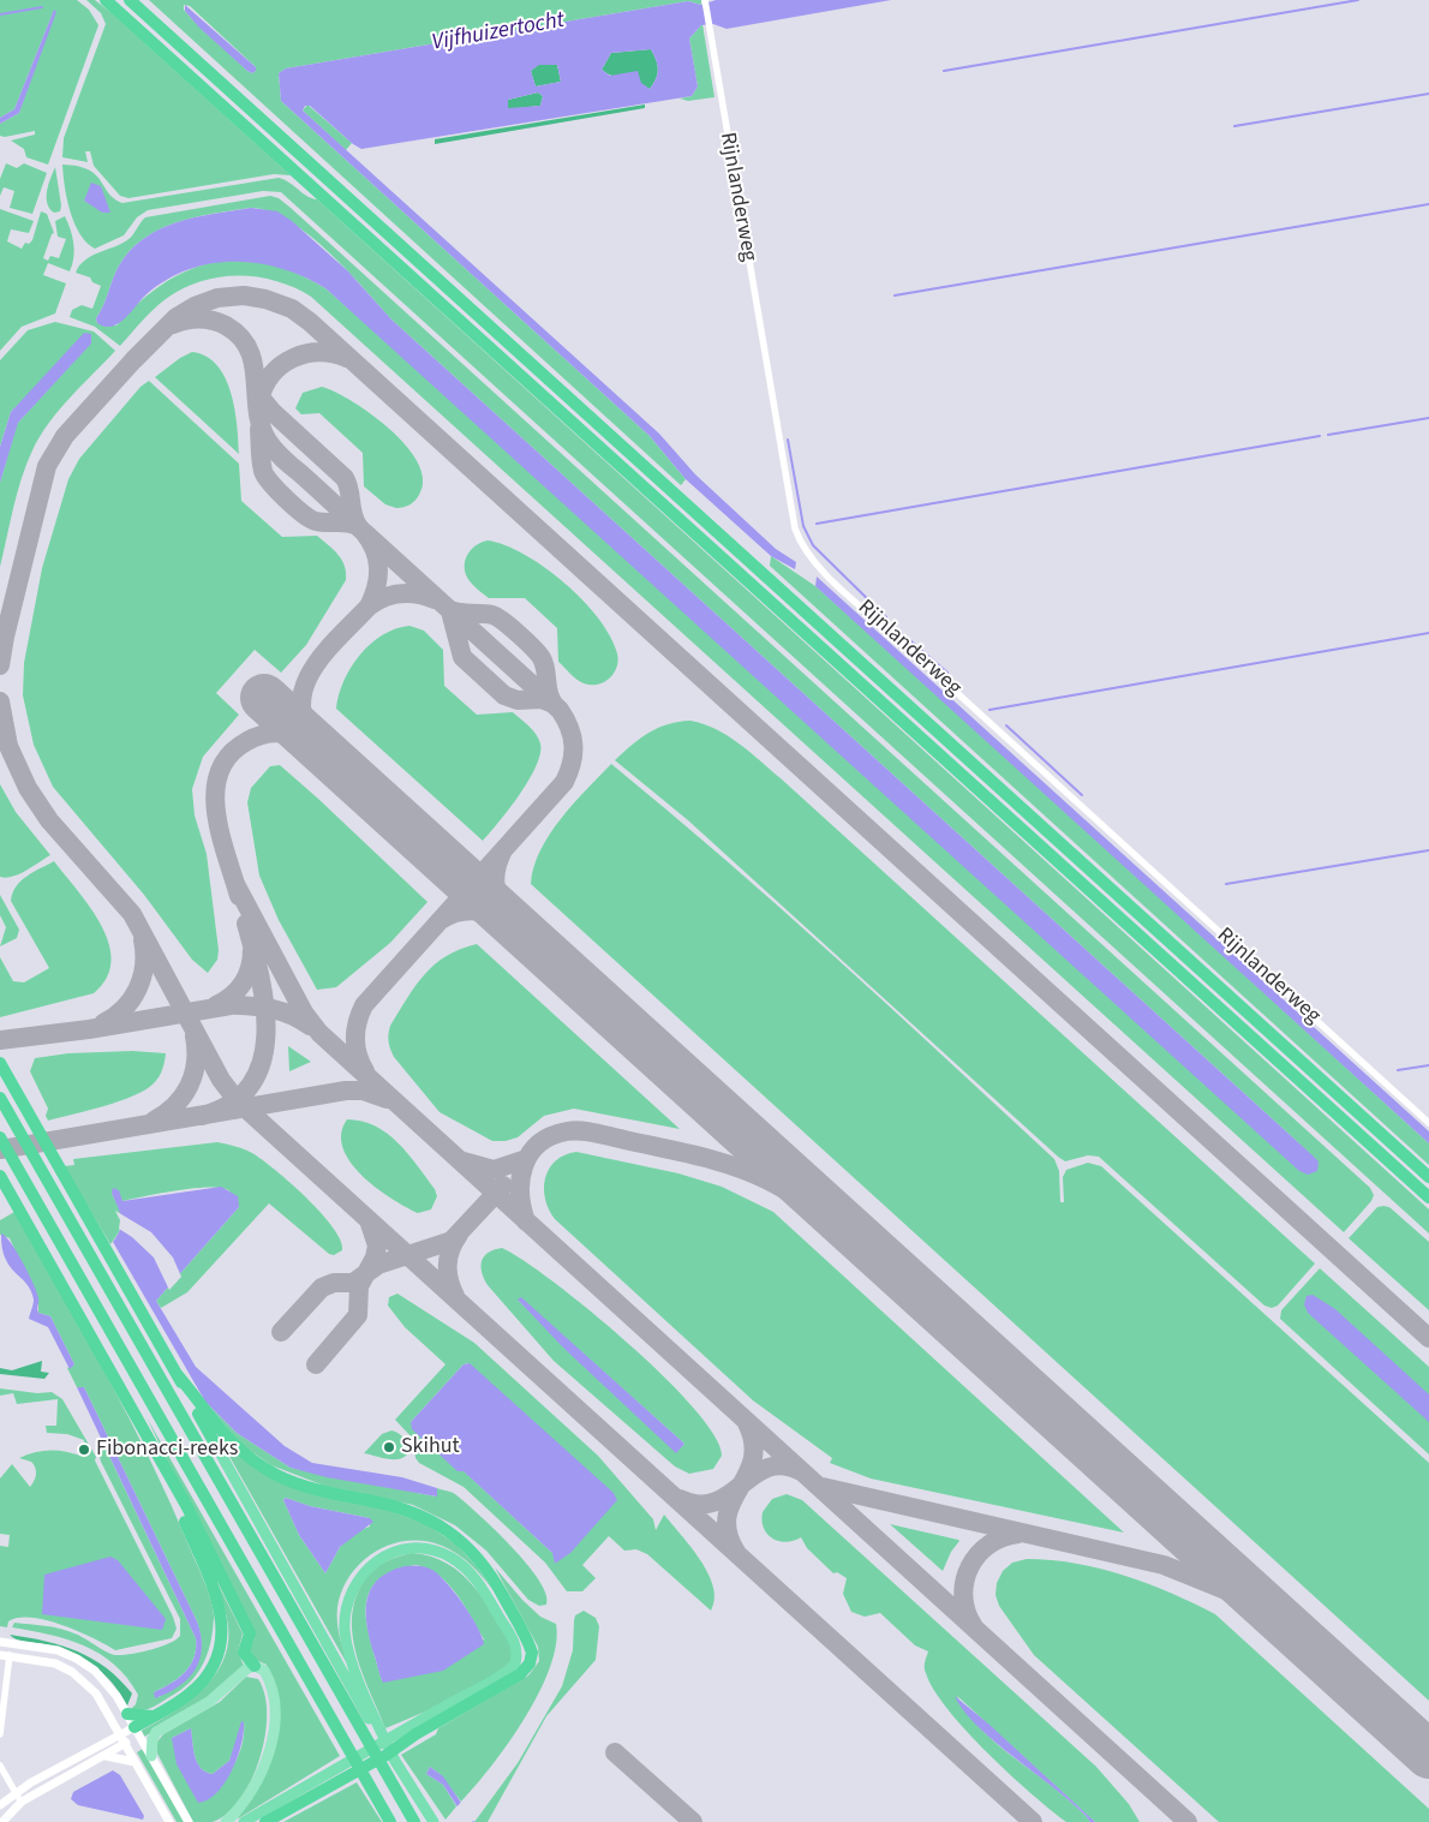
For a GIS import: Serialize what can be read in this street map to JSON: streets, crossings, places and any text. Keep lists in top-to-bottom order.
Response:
{
  "streets": {
    "street": ["Rijnlanderweg"]
  },
  "water": ["Vijfhuizertocht"],
  "places": ["Skihut", "Fibonacci-reeks"]
}
